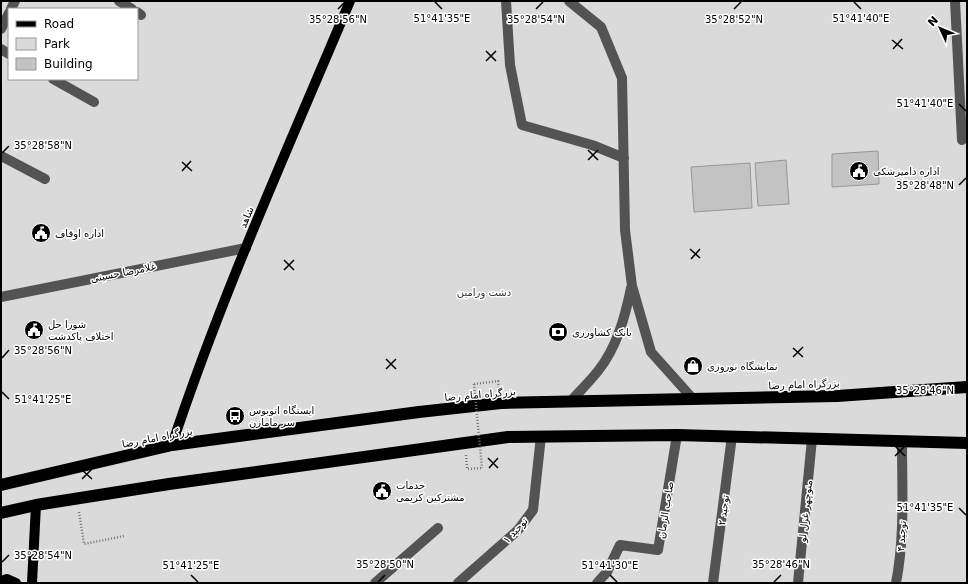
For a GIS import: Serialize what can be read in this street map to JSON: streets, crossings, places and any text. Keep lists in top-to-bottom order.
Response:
{
  "streets": {
    "highway": ["بزرگراه امام رضا"],
    "main road": ["شاهد"],
    "street": [
      "غلامرضا حسینی",
      "صاحب الزمان",
      "توحید ۲",
      "منوچهر غزل لو",
      "توحید ۱",
      "توحید ۴"
    ]
  },
  "crossings": [
    ["شاهد", "غلامرضا حسینی"],
    ["شاهد", "بزرگراه امام رضا"]
  ],
  "parks": ["دشت ورامین"],
  "places": {
    "public building": [
      "اداره دامپزشکی",
      "اداره اوقاف",
      "شورا حل اختلاف پاکدشت",
      "خدمات مشترکین کریمی"
    ],
    "bank": ["بانک کشاورزی"],
    "shop": ["نمایشگاه نوروزی"],
    "bus stop": ["ایستگاه اتوبوس سر مامازن"]
  },
  "legend": ["Road", "Park", "Building"],
  "north": "top left",
  "coordinates": [
    "51°41'35\"E",
    "51°41'40\"E",
    "35°28'56\"N",
    "35°28'54\"N",
    "35°28'52\"N",
    "35°28'58\"N",
    "35°28'48\"N",
    "35°28'46\"N",
    "51°41'25\"E",
    "35°28'50\"N",
    "51°41'30\"E"
  ]
}
